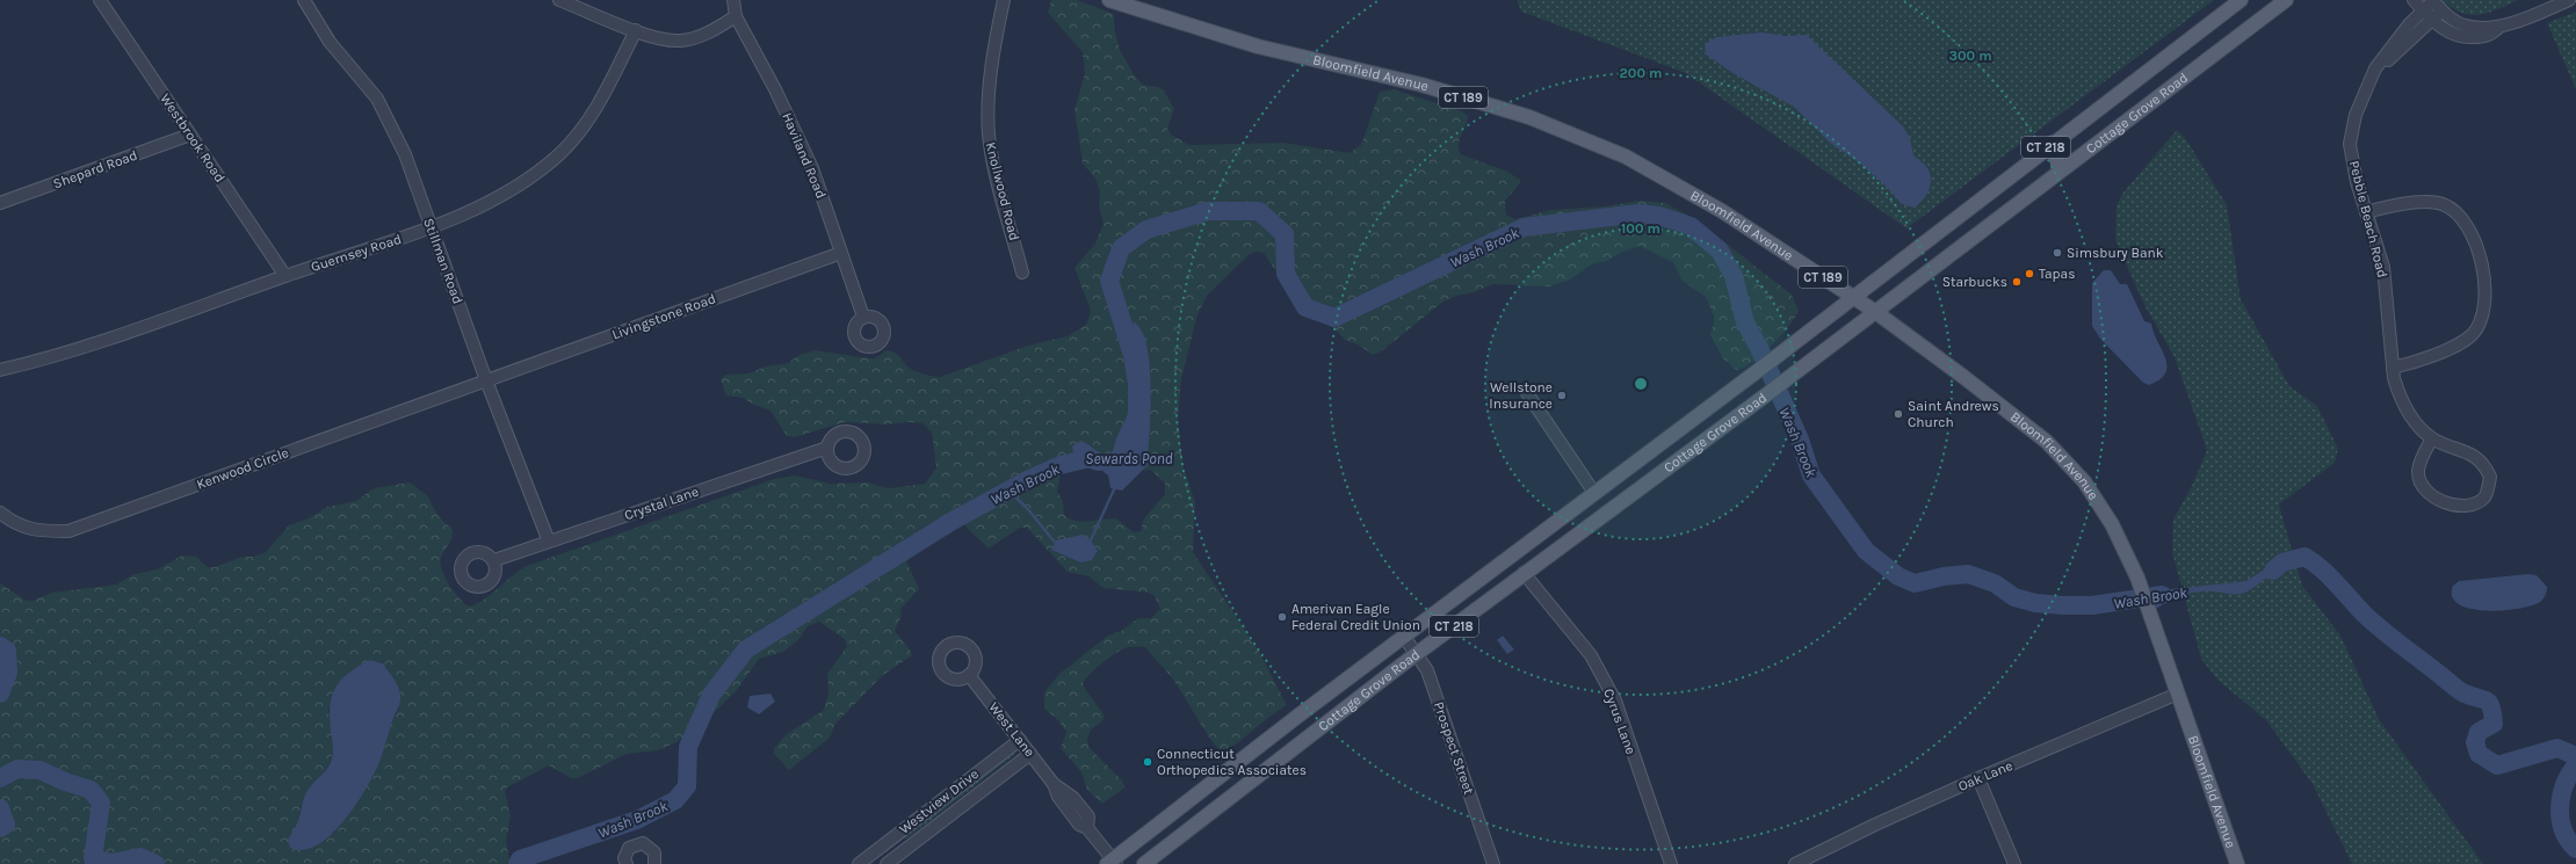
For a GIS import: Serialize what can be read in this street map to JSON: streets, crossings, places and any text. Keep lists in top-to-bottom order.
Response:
{
  "streets": {
    "main road": [
      "Bloomfield Avenue",
      "CT 189",
      "Cottage Grove Road",
      "CT 218"
    ],
    "street": [
      "Westbrook Road",
      "Haviland Road",
      "Shepard Road",
      "Knollwood Road",
      "Pebble Beach Road",
      "Guernsey Road",
      "Stillman Road",
      "Livingstone Road",
      "Kenwood Circle",
      "Crystal Lane",
      "Cyrus Lane",
      "West Lane",
      "Prospect Street",
      "Oak Lane",
      "Westview Drive"
    ]
  },
  "crossings": [
    ["Bloomfield Avenue", "Cottage Grove Road"],
    ["Bloomfield Avenue", "Oak Lane"],
    ["Cottage Grove Road", "Cyrus Lane"],
    ["Cottage Grove Road", "West Lane"],
    ["Cottage Grove Road", "Prospect Street"],
    ["Westbrook Road", "Shepard Road"],
    ["Westbrook Road", "Guernsey Road"],
    ["Haviland Road", "Livingstone Road"],
    ["Guernsey Road", "Stillman Road"],
    ["Stillman Road", "Livingstone Road"],
    ["Stillman Road", "Kenwood Circle"],
    ["Stillman Road", "Crystal Lane"],
    ["Livingstone Road", "Kenwood Circle"],
    ["West Lane", "Westview Drive"]
  ],
  "water": ["Wash Brook", "Sewards Pond"],
  "places": [
    "Simsbury Bank",
    "Tapas",
    "Starbucks",
    "Wellstone Insurance",
    "Saint Andrews Church",
    "Amerivan Eagle Federal Credit Union",
    "Connecticut Orthopedics Associates"
  ],
  "rings": ["300 m", "200 m", "100 m"]
}
